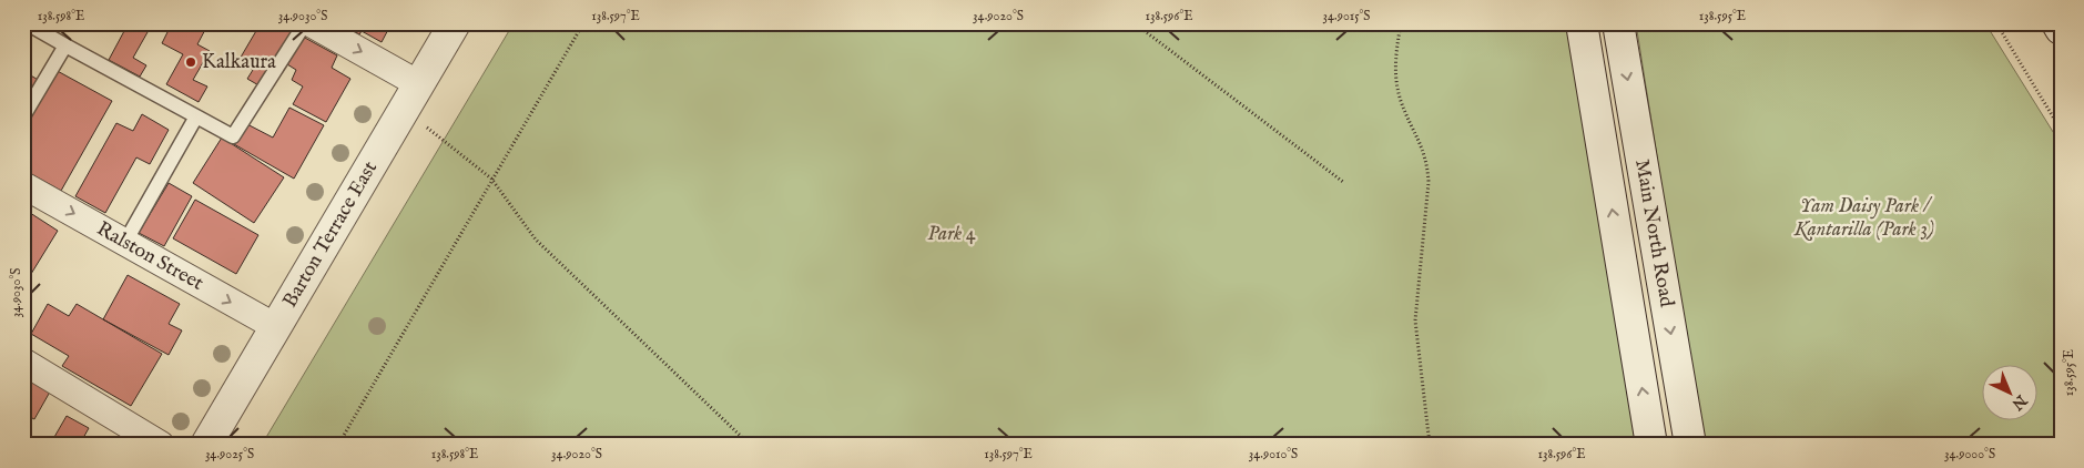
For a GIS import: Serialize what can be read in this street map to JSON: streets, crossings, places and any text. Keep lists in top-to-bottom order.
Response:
{
  "streets": {
    "main road": ["Barton Terrace East", "Main North Road"],
    "street": ["Ralston Street"]
  },
  "crossings": [
    ["Barton Terrace East", "Ralston Street"]
  ],
  "parks": ["Yam Daisy Park / Kantarilla (Park 3)", "Park 4"],
  "places": ["Kalkaura"],
  "north": "bottom right",
  "coordinates": [
    "138.598°E",
    "34.9030°S",
    "138.597°E",
    "34.9020°S",
    "138.596°E",
    "34.9015°S",
    "138.595°E",
    "34.9025°S",
    "34.9010°S",
    "34.9000°S"
  ]
}
